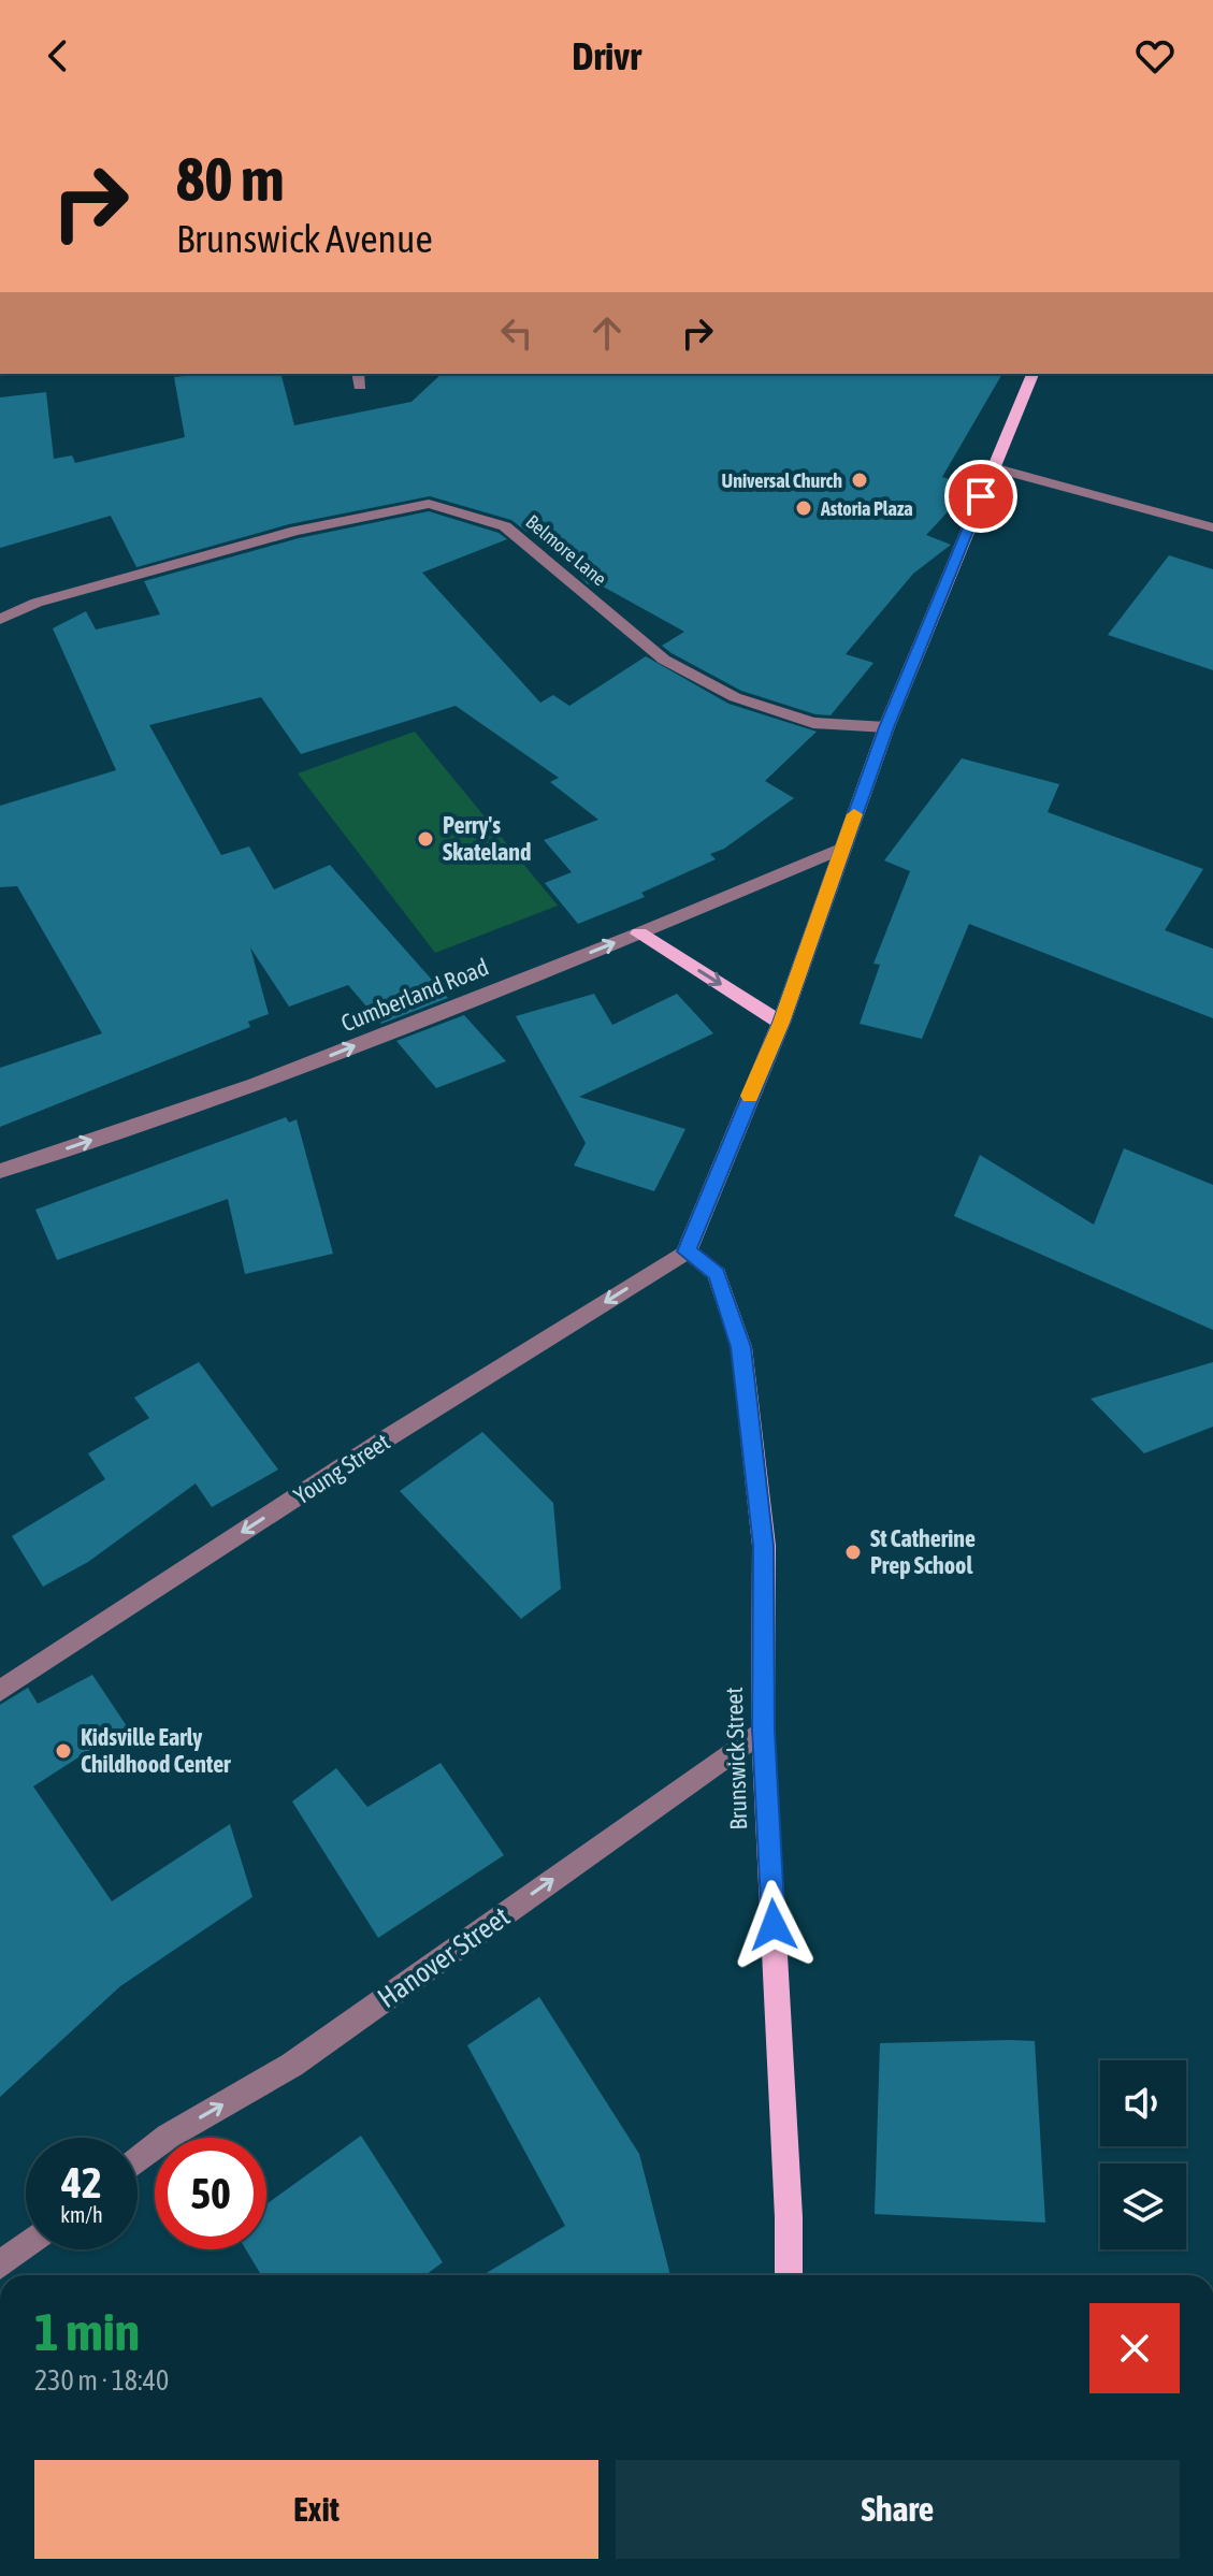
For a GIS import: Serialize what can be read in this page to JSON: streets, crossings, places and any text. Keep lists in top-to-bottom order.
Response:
{
  "streets": {
    "main road": ["Brunswick Street"],
    "street": [
      "Belmore Lane",
      "Cumberland Road",
      "Young Street",
      "Hanover Street"
    ]
  },
  "crossings": [
    ["Young Street", "Brunswick Street"],
    ["Brunswick Street", "Hanover Street"]
  ],
  "one_way": ["Cumberland Road", "Young Street", "Hanover Street"],
  "places": [
    "Universal Church",
    "Astoria Plaza",
    "Perry's Skateland",
    "St Catherine Prep School",
    "Kidsville Early Childhood Center"
  ],
  "page": {
    "header": "Drivr",
    "turn": ["80 m", "Brunswick Avenue"],
    "speed": "42 km/h",
    "limit": "50",
    "heading": ["1 min", "230 m · 18:40"],
    "buttons": ["Exit", "Share"]
  }
}
